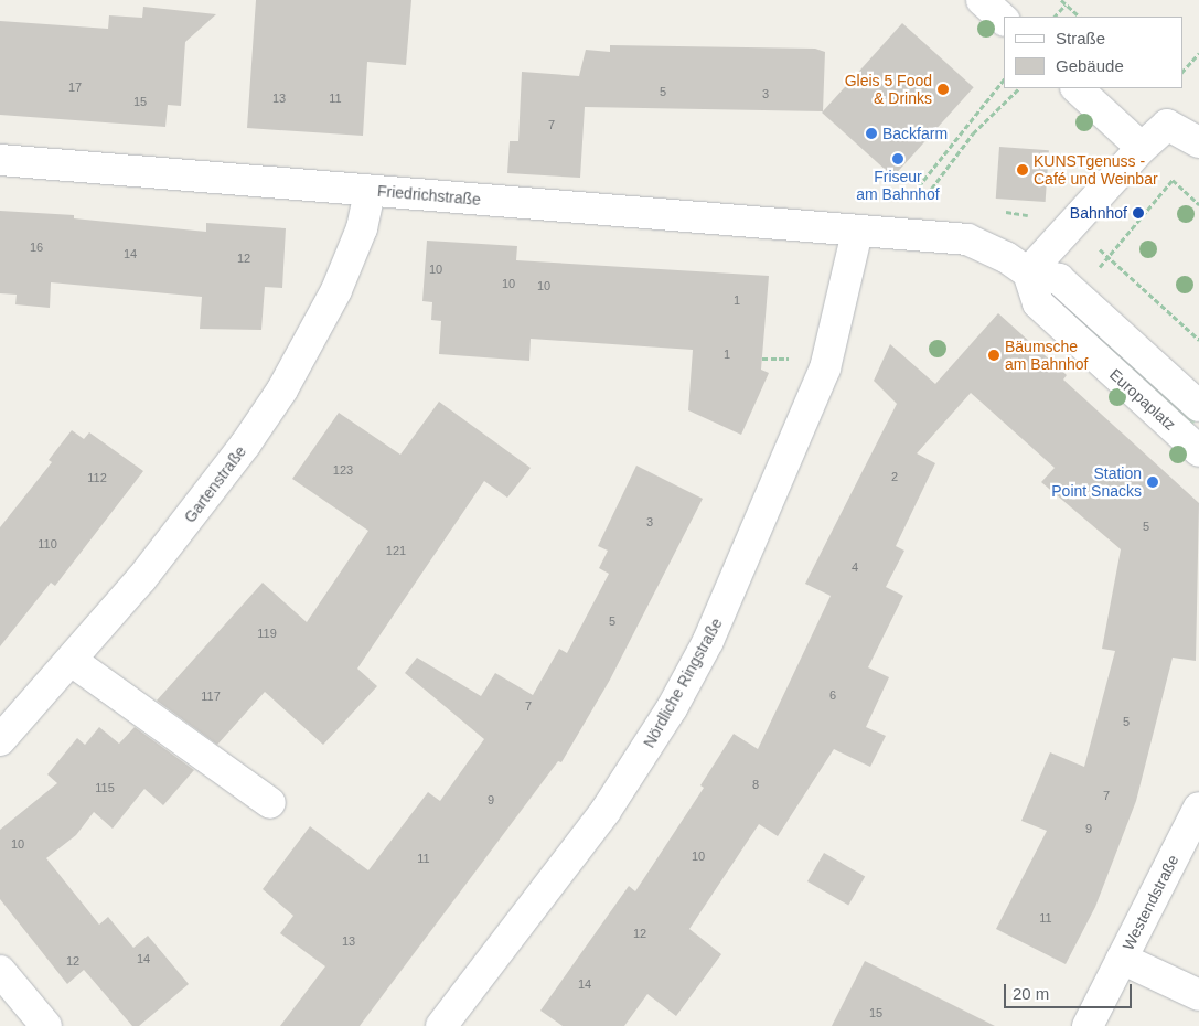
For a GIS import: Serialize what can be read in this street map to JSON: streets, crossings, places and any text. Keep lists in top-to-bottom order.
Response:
{
  "streets": {
    "street": [
      "Friedrichstraße",
      "Europaplatz",
      "Gartenstraße",
      "Nördliche Ringstraße",
      "Westendstraße"
    ]
  },
  "crossings": [
    ["Friedrichstraße", "Gartenstraße"],
    ["Friedrichstraße", "Nördliche Ringstraße"]
  ],
  "places": [
    "Gleis 5 Food & Drinks",
    "Backfarm",
    "Friseur am Bahnhof",
    "KUNSTgenuss - Café und Weinbar",
    "Bahnhof",
    "Bäumsche am Bahnhof",
    "Station Point Snacks"
  ],
  "house_numbers": [
    "17",
    "5",
    "3",
    "13",
    "11",
    "15",
    "7",
    "16",
    "14",
    "12",
    "10",
    "10",
    "10",
    "1",
    "1",
    "123",
    "2",
    "112",
    "3",
    "5",
    "110",
    "121",
    "4",
    "5",
    "119",
    "6",
    "117",
    "7",
    "5",
    "8",
    "115",
    "7",
    "9",
    "9",
    "10",
    "10",
    "11",
    "11",
    "12",
    "13",
    "14",
    "12",
    "14",
    "15"
  ],
  "legend": ["Straße", "Gebäude"],
  "scale_bar": "20 m"
}
